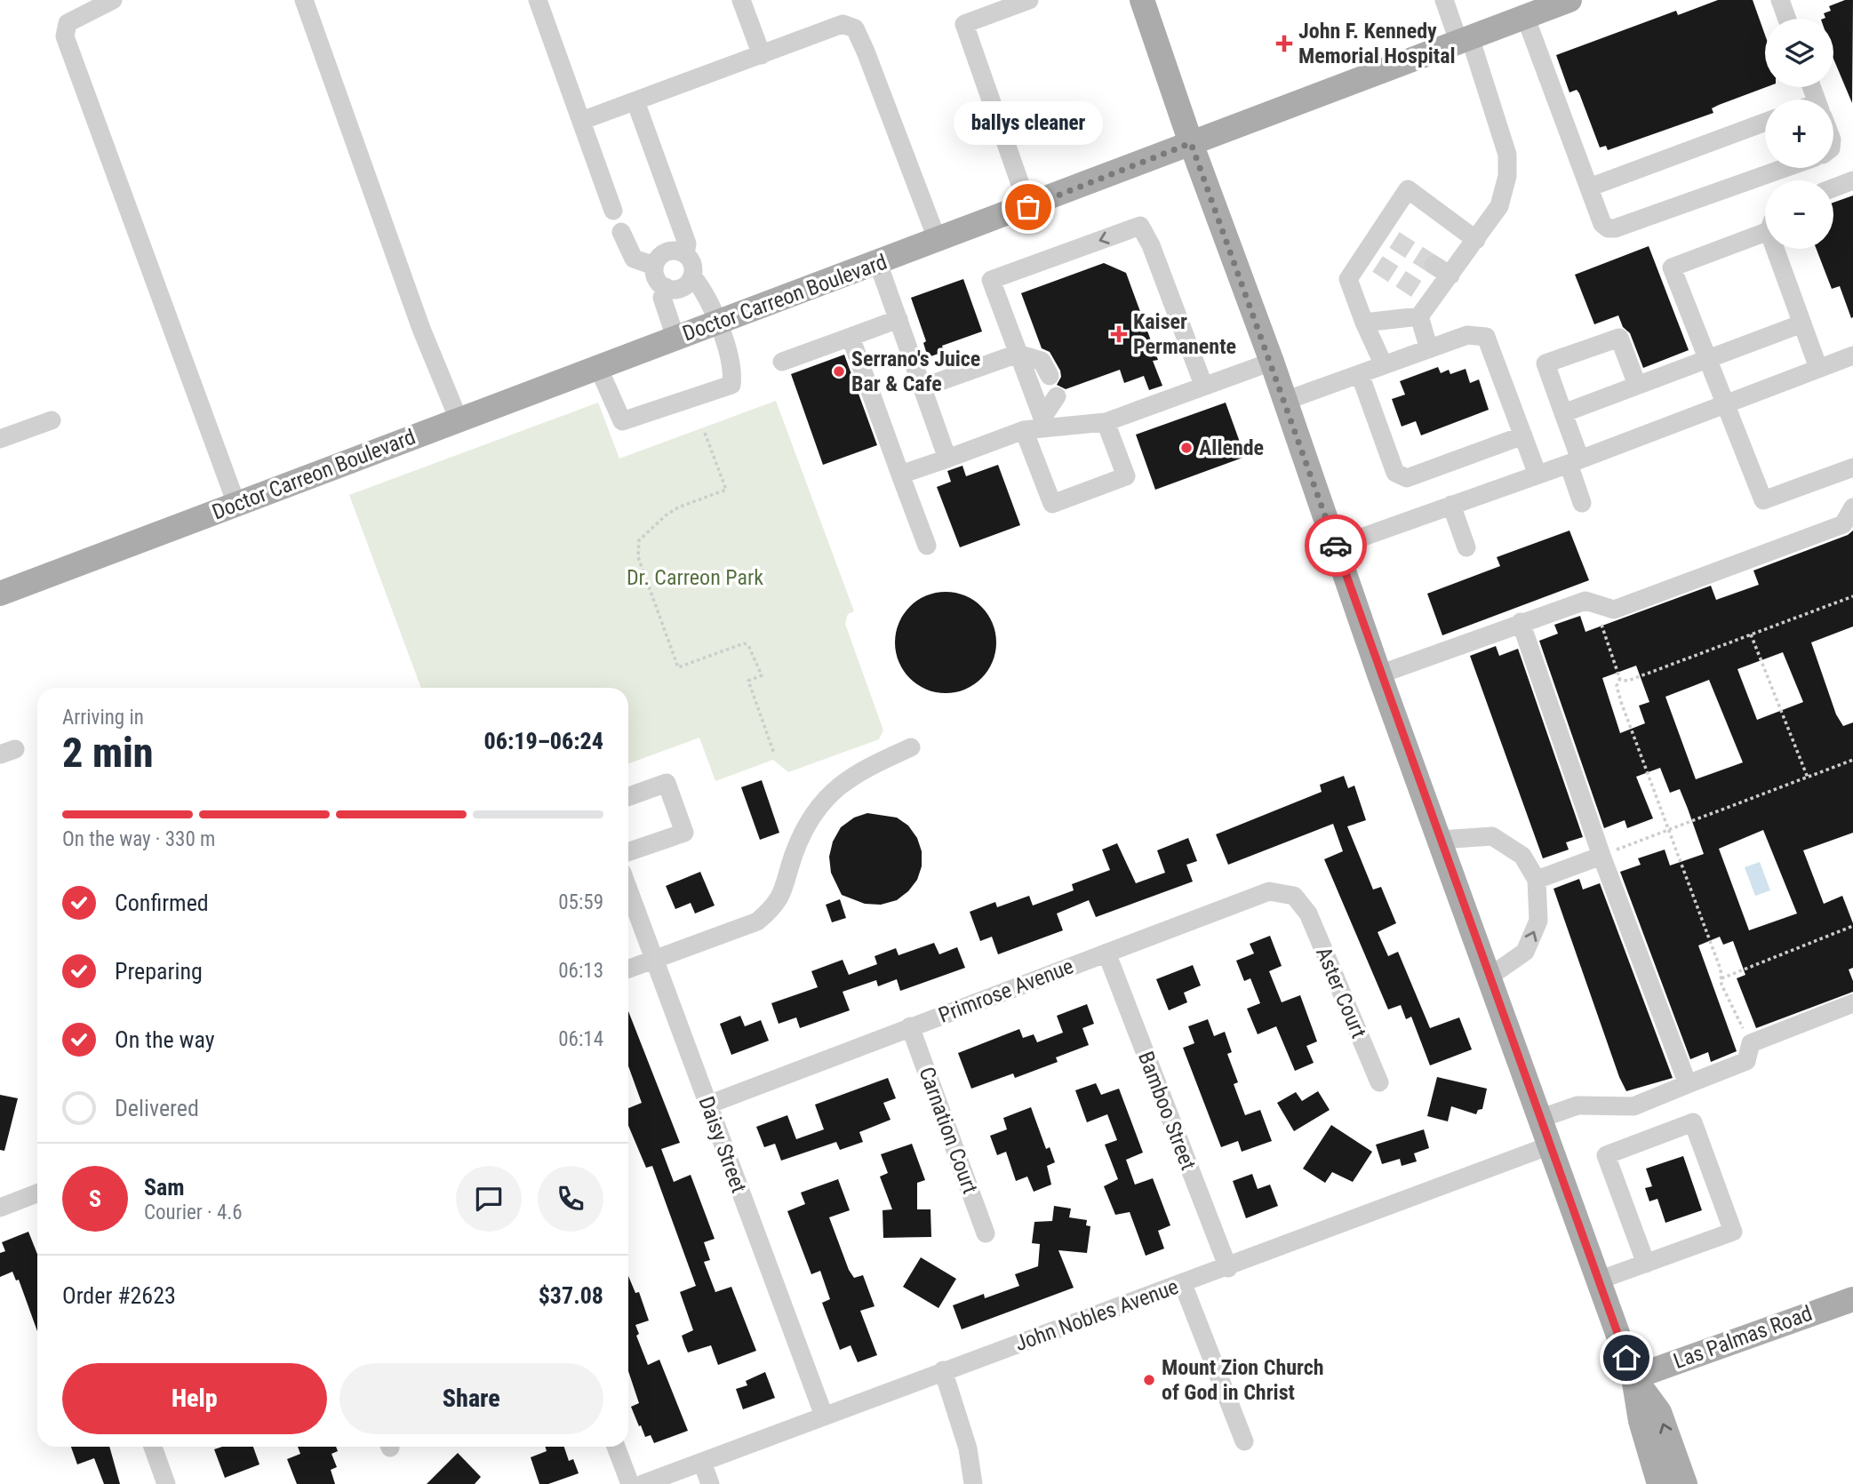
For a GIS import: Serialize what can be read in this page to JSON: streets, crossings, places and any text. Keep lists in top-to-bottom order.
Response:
{
  "streets": {
    "main road": ["Doctor Carreon Boulevard", "Las Palmas Road"],
    "street": [
      "Primrose Avenue",
      "Aster Court",
      "Bamboo Street",
      "Carnation Court",
      "Daisy Street",
      "John Nobles Avenue"
    ]
  },
  "crossings": [
    ["Primrose Avenue", "Aster Court"],
    ["Primrose Avenue", "Bamboo Street"],
    ["Primrose Avenue", "Carnation Court"],
    ["Primrose Avenue", "Daisy Street"],
    ["Bamboo Street", "John Nobles Avenue"],
    ["Daisy Street", "John Nobles Avenue"]
  ],
  "parks": ["Dr. Carreon Park"],
  "places": {
    "health": ["John F. Kennedy Memorial Hospital", "Kaiser Permanente"],
    "other": [
      "ballys cleaner",
      "Serrano's Juice Bar & Cafe",
      "Allende",
      "Mount Zion Church of God in Christ"
    ]
  },
  "page": {
    "map_buttons": ["+", "−"],
    "bubble": "ballys cleaner",
    "heading": ["2 min", "Arriving in", "06:19–06:24"],
    "panel": [
      "Sam",
      "Courier · 4.6",
      "Order #2623",
      "$37.08"
    ],
    "bar": "On the way · 330 m",
    "list": [
      ["Confirmed", "05:59"],
      ["Preparing", "06:13"],
      ["On the way", "06:14"],
      "Delivered"
    ],
    "round": "S",
    "buttons": ["Help", "Share"]
  }
}
